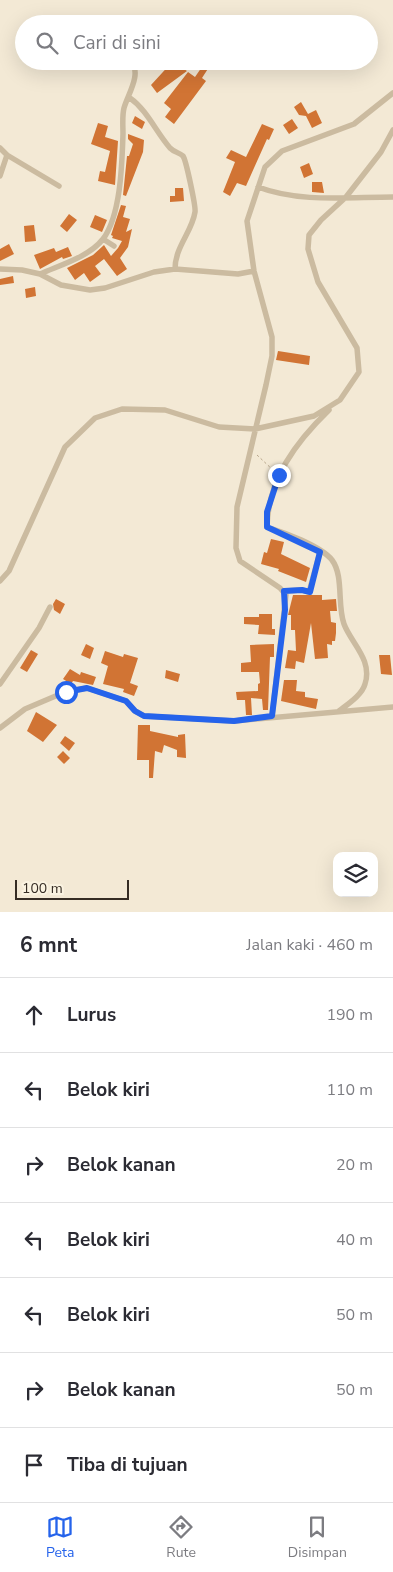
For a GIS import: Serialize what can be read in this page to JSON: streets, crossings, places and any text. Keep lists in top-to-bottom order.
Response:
{
  "scale_bar": "100 m",
  "page": {
    "search": "Cari di sini",
    "scale": "100 m",
    "heading": ["6 mnt", "Jalan kaki · 460 m"],
    "list": [
      ["Lurus", "190 m"],
      ["Belok kiri", "110 m"],
      ["Belok kanan", "20 m"],
      ["Belok kiri", "40 m"],
      ["Belok kiri", "50 m"],
      ["Belok kanan", "50 m"],
      "Tiba di tujuan"
    ],
    "nav": ["Peta", "Rute", "Disimpan"]
  }
}
